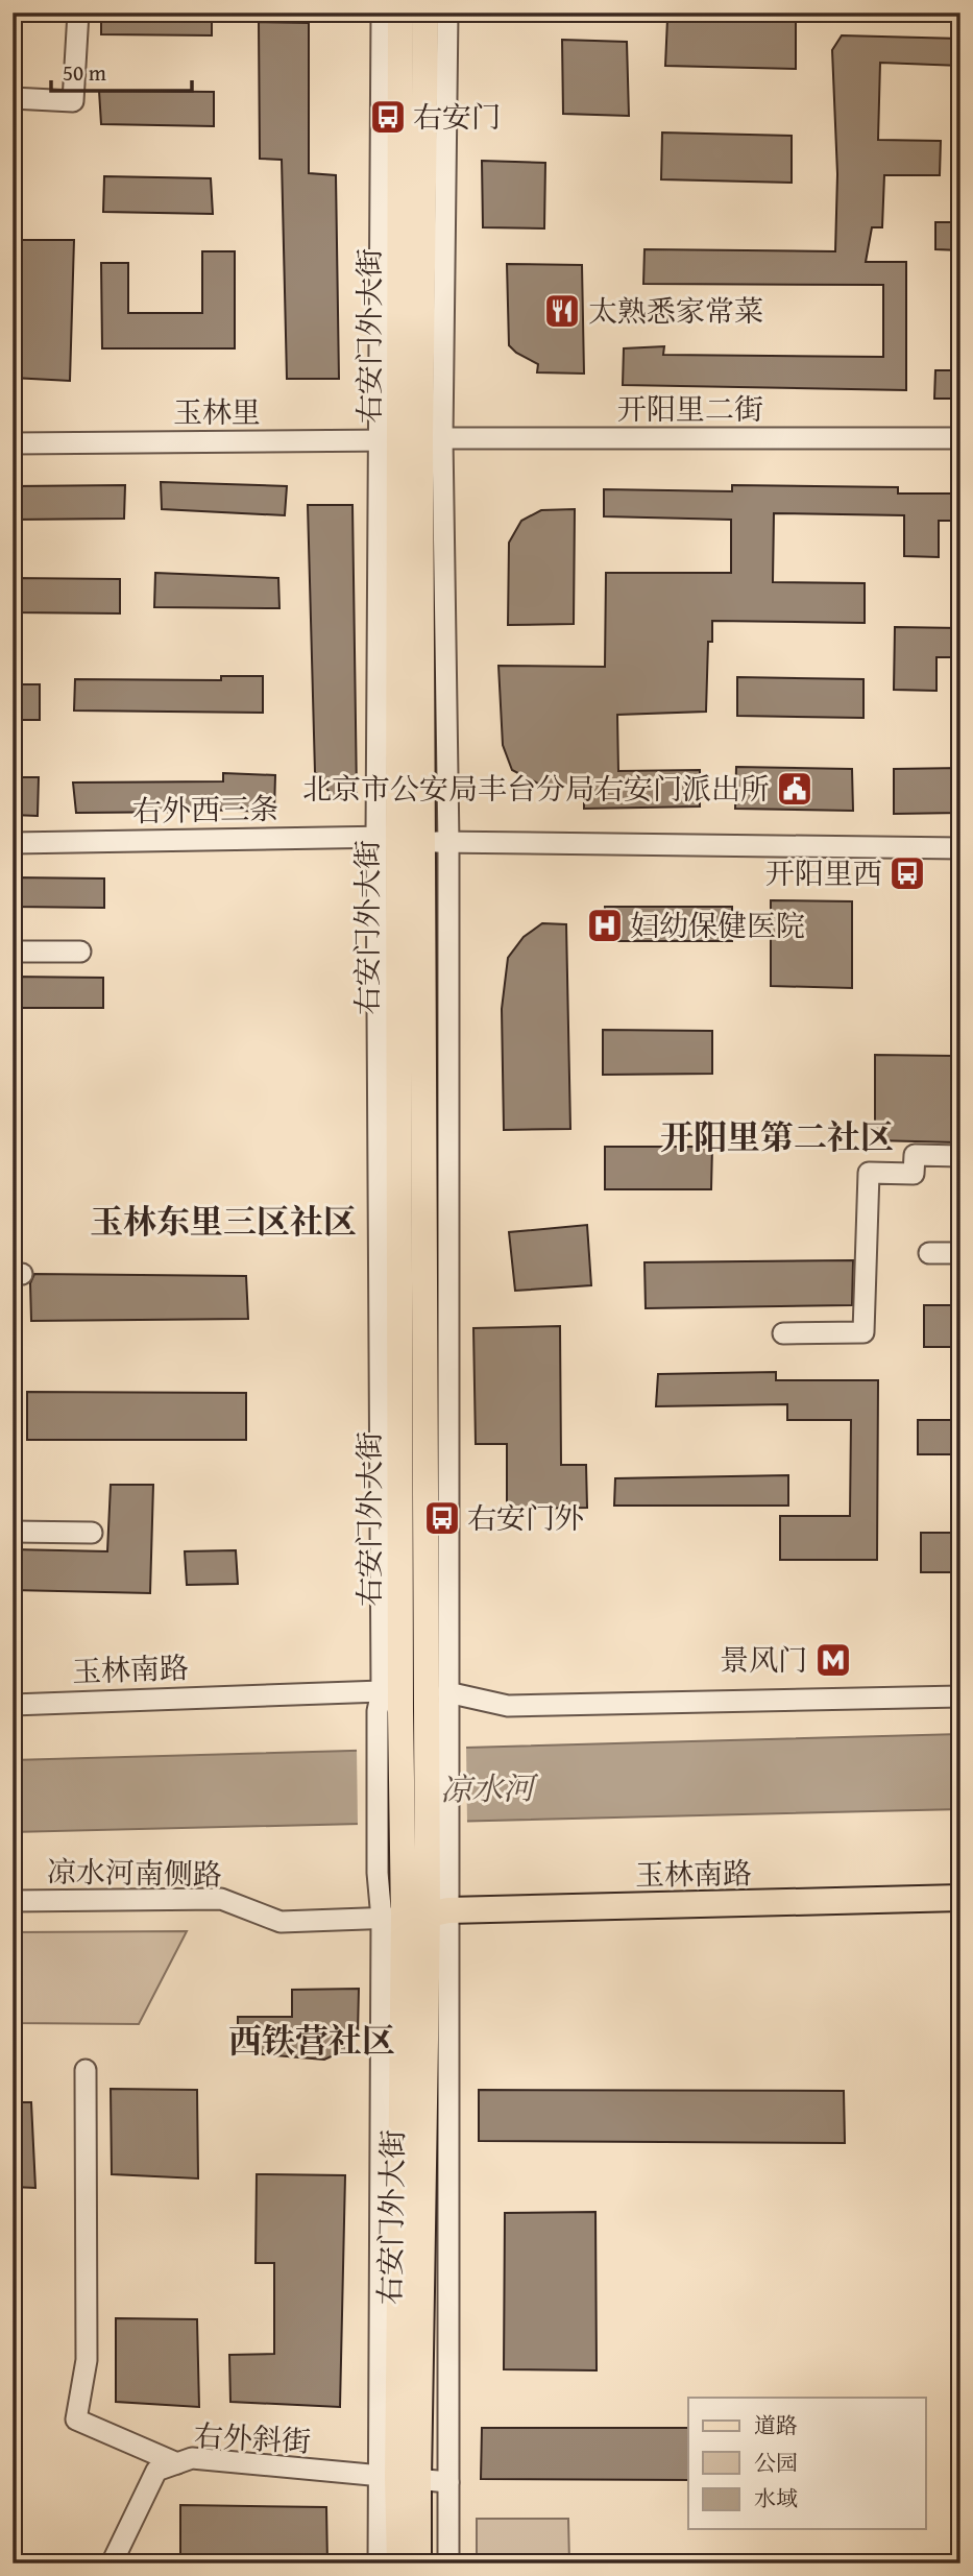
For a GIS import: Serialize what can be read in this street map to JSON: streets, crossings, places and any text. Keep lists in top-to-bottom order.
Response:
{
  "streets": {
    "main road": ["右安门外大街", "玉林南路"],
    "street": [
      "开阳里二街",
      "玉林里",
      "右外西三条",
      "凉水河南侧路",
      "右外斜街"
    ]
  },
  "crossings": [
    ["右安门外大街", "开阳里二街"],
    ["右安门外大街", "玉林里"],
    ["右安门外大街", "右外西三条"],
    ["右安门外大街", "玉林南路"],
    ["右安门外大街", "凉水河南侧路"],
    ["右安门外大街", "右外斜街"],
    ["开阳里二街", "玉林里"],
    ["玉林南路", "凉水河南侧路"]
  ],
  "districts": ["开阳里第二社区", "玉林东里三区社区", "西铁营社区"],
  "water": ["凉水河"],
  "places": {
    "bus stop": ["右安门", "开阳里西", "右安门外"],
    "restaurant": ["太熟悉家常菜"],
    "public building": ["北京市公安局丰台分局右安门派出所"],
    "hospital": ["妇幼保健医院"],
    "metro station": ["景风门"]
  },
  "legend": ["道路", "公园", "水域"],
  "scale_bar": "50 m"
}
